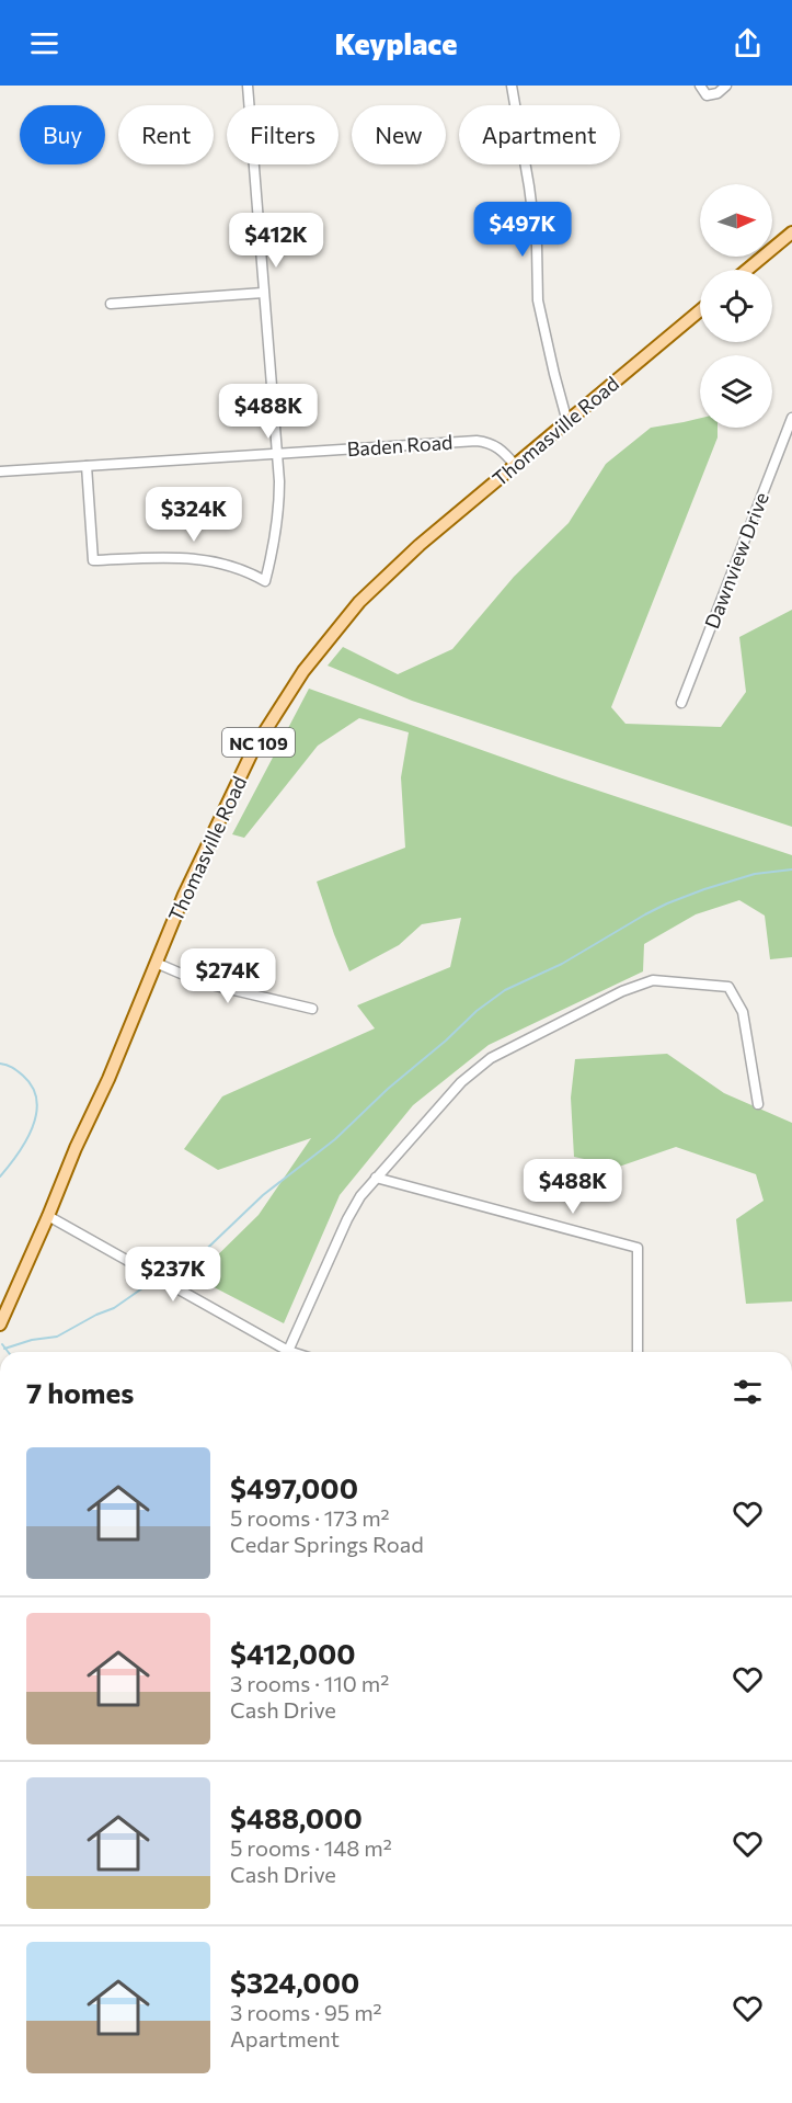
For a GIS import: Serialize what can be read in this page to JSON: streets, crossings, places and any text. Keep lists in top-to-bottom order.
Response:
{
  "streets": {
    "main road": ["Thomasville Road", "NC 109"],
    "street": ["Baden Road", "Dawnview Drive"]
  },
  "crossings": [
    ["Thomasville Road", "Baden Road"]
  ],
  "north": "right",
  "page": {
    "header": "Keyplace",
    "chip": [
      "Buy",
      "Rent",
      "Filters",
      "New",
      "Apartment"
    ],
    "price": [
      "$497K",
      "$412K",
      "$488K",
      "$324K",
      "$274K",
      "$488K",
      "$237K"
    ],
    "heading": "7 homes",
    "list": [
      {
        "name": "$497,000",
        "note": "5 rooms · 173 m² · Cedar Springs Road"
      },
      {
        "name": "$412,000",
        "note": "3 rooms · 110 m² · Cash Drive"
      },
      {
        "name": "$488,000",
        "note": "5 rooms · 148 m² · Cash Drive"
      },
      {
        "name": "$324,000",
        "note": "3 rooms · 95 m² · Apartment"
      }
    ]
  }
}
